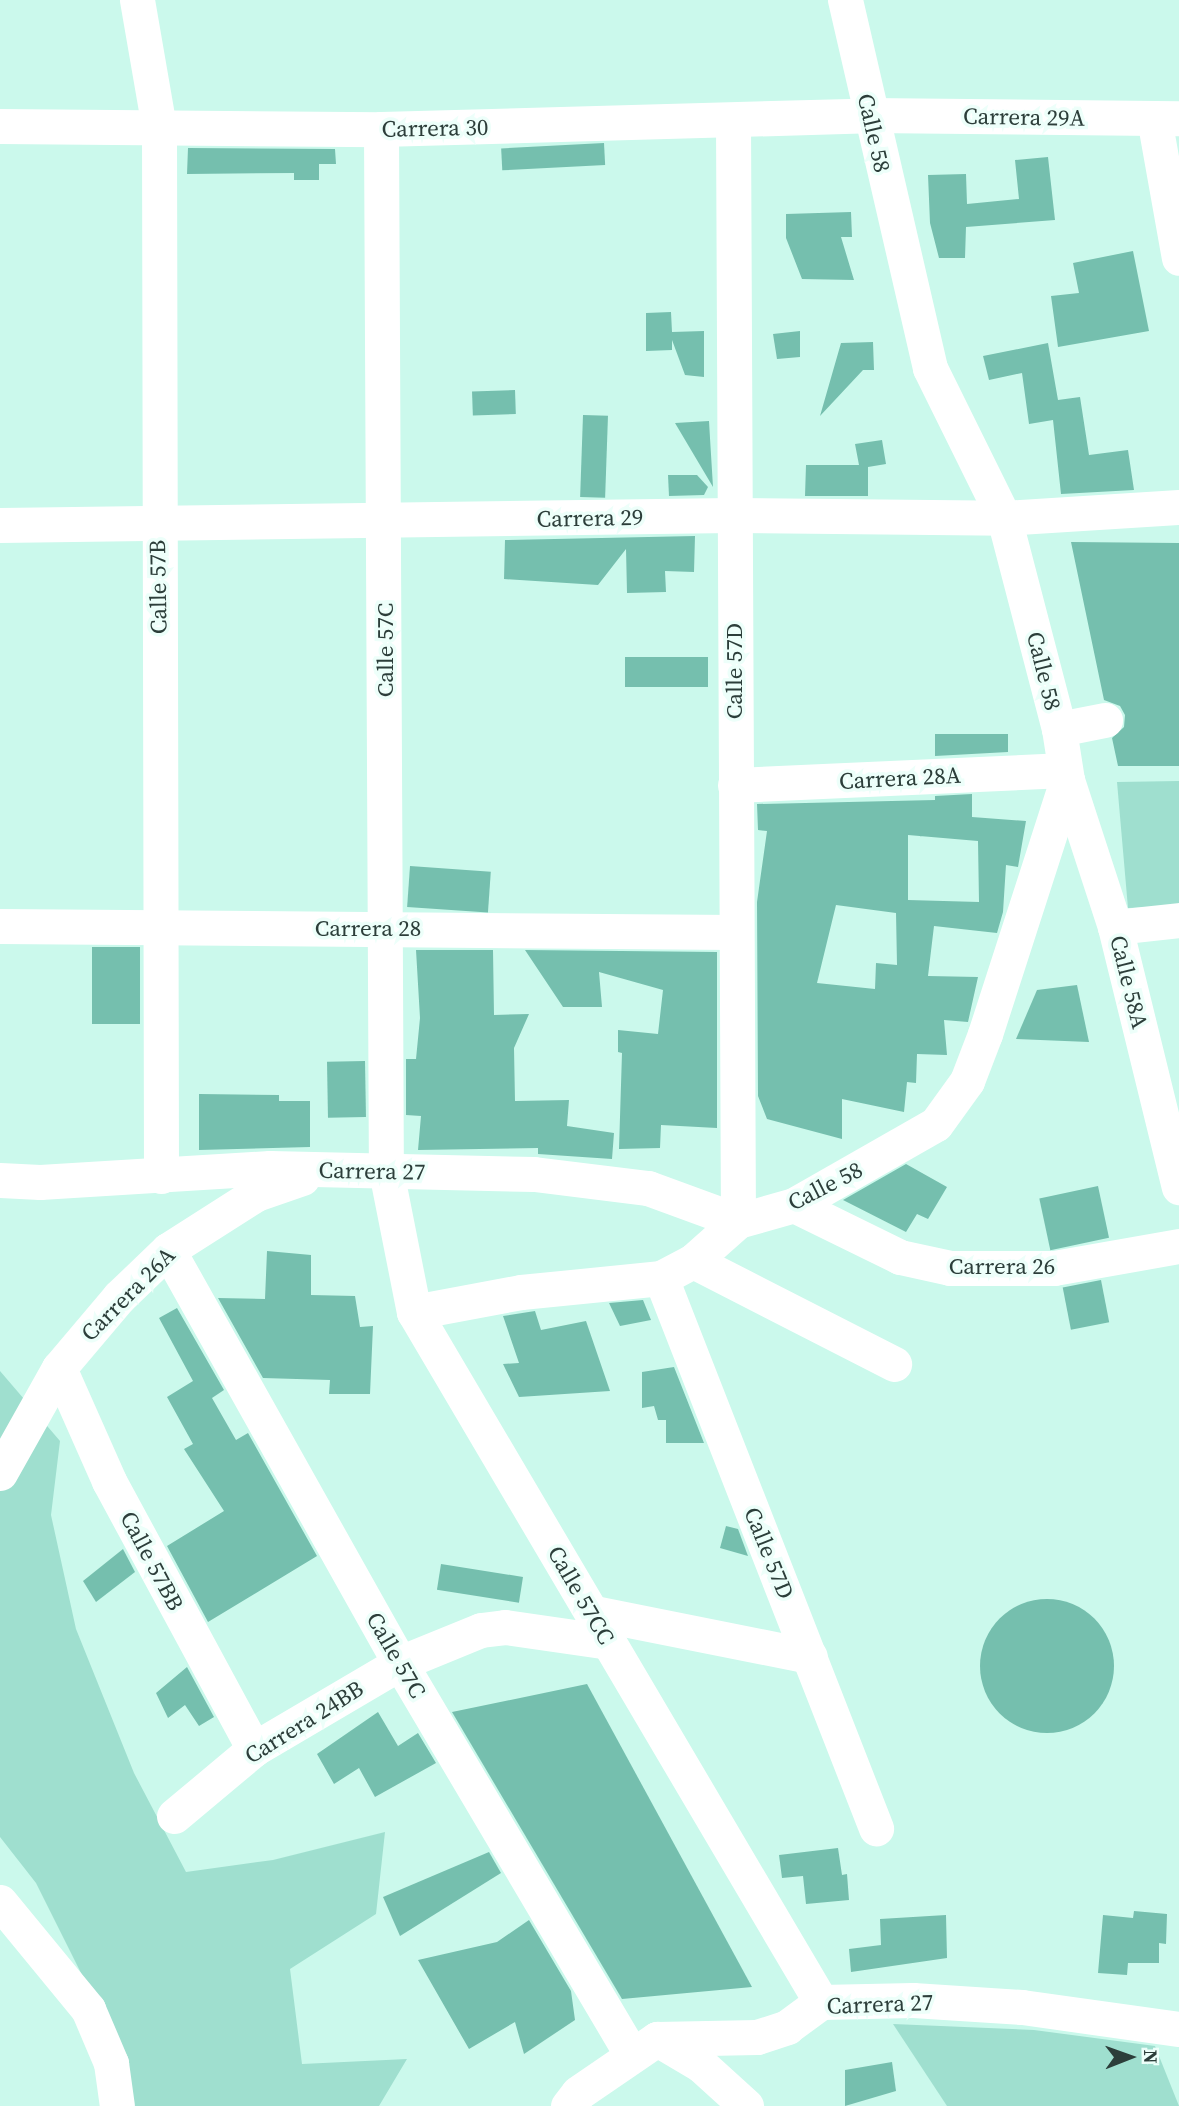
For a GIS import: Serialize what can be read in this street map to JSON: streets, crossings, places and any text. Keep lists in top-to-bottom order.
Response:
{
  "streets": {
    "street": [
      "Carrera 29A",
      "Carrera 30",
      "Calle 58",
      "Carrera 29",
      "Calle 57B",
      "Calle 57C",
      "Calle 57D",
      "Carrera 28A",
      "Carrera 28",
      "Calle 58A",
      "Carrera 27",
      "Carrera 26",
      "Carrera 26A",
      "Calle 57BB",
      "Calle 57CC",
      "Carrera 24BB"
    ]
  },
  "crossings": [
    ["Carrera 29A", "Carrera 30"],
    ["Carrera 29A", "Calle 58"],
    ["Carrera 30", "Calle 58"],
    ["Carrera 30", "Calle 57B"],
    ["Carrera 30", "Calle 57C"],
    ["Carrera 30", "Calle 57D"],
    ["Calle 58", "Carrera 29"],
    ["Calle 58", "Calle 57D"],
    ["Calle 58", "Carrera 28A"],
    ["Calle 58", "Calle 58A"],
    ["Calle 58", "Carrera 27"],
    ["Calle 58", "Carrera 26"],
    ["Carrera 29", "Calle 57B"],
    ["Carrera 29", "Calle 57C"],
    ["Carrera 29", "Calle 57D"],
    ["Calle 57B", "Carrera 28"],
    ["Calle 57B", "Carrera 27"],
    ["Calle 57C", "Carrera 28"],
    ["Calle 57C", "Carrera 27"],
    ["Calle 57C", "Carrera 26A"],
    ["Calle 57C", "Calle 57CC"],
    ["Calle 57C", "Carrera 24BB"],
    ["Calle 57D", "Carrera 28A"],
    ["Calle 57D", "Carrera 28"],
    ["Calle 57D", "Carrera 27"],
    ["Calle 57D", "Carrera 24BB"],
    ["Carrera 28A", "Calle 58A"],
    ["Carrera 27", "Carrera 26A"],
    ["Carrera 27", "Calle 57CC"],
    ["Carrera 26A", "Calle 57BB"],
    ["Carrera 26A", "Calle 57CC"],
    ["Calle 57BB", "Carrera 24BB"],
    ["Calle 57CC", "Carrera 24BB"]
  ],
  "north": "right"
}
